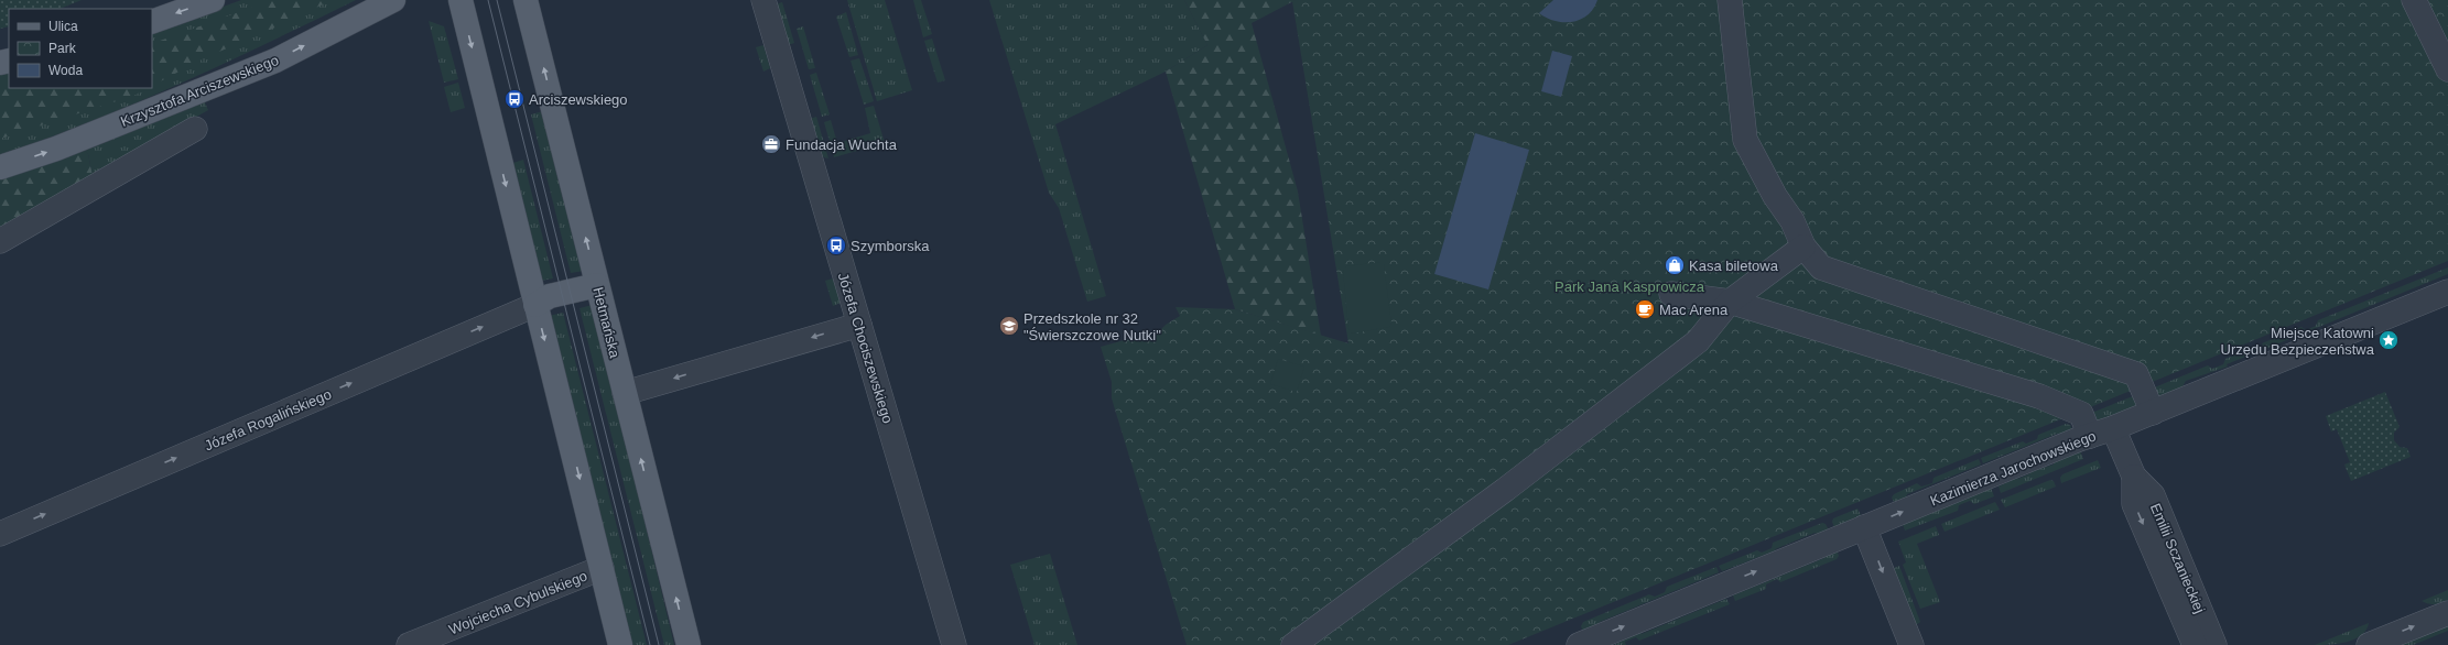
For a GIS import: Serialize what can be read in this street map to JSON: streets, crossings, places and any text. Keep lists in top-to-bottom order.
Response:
{
  "streets": {
    "main road": ["Krzysztofa Arciszewskiego", "Hetmańska"],
    "street": [
      "Józefa Chociszewskiego",
      "Józefa Rogalińskiego",
      "Kazimierza Jarochowskiego",
      "Emilii Sczanieckiej",
      "Wojciecha Cybulskiego"
    ]
  },
  "crossings": [
    ["Kazimierza Jarochowskiego", "Emilii Sczanieckiej"]
  ],
  "one_way": ["Krzysztofa Arciszewskiego", "Józefa Rogalińskiego"],
  "parks": ["Park Jana Kasprowicza"],
  "places": {
    "bus stop": ["Arciszewskiego", "Szymborska"],
    "office": ["Fundacja Wuchta"],
    "shop": ["Kasa biletowa"],
    "cafe": ["Mac Arena"],
    "school or university": ["Przedszkole nr 32 \"Świerszczowe Nutki\""],
    "place": ["Miejsce Katowni Urzędu Bezpieczeństwa"]
  },
  "legend": ["Ulica", "Park", "Woda"]
}
